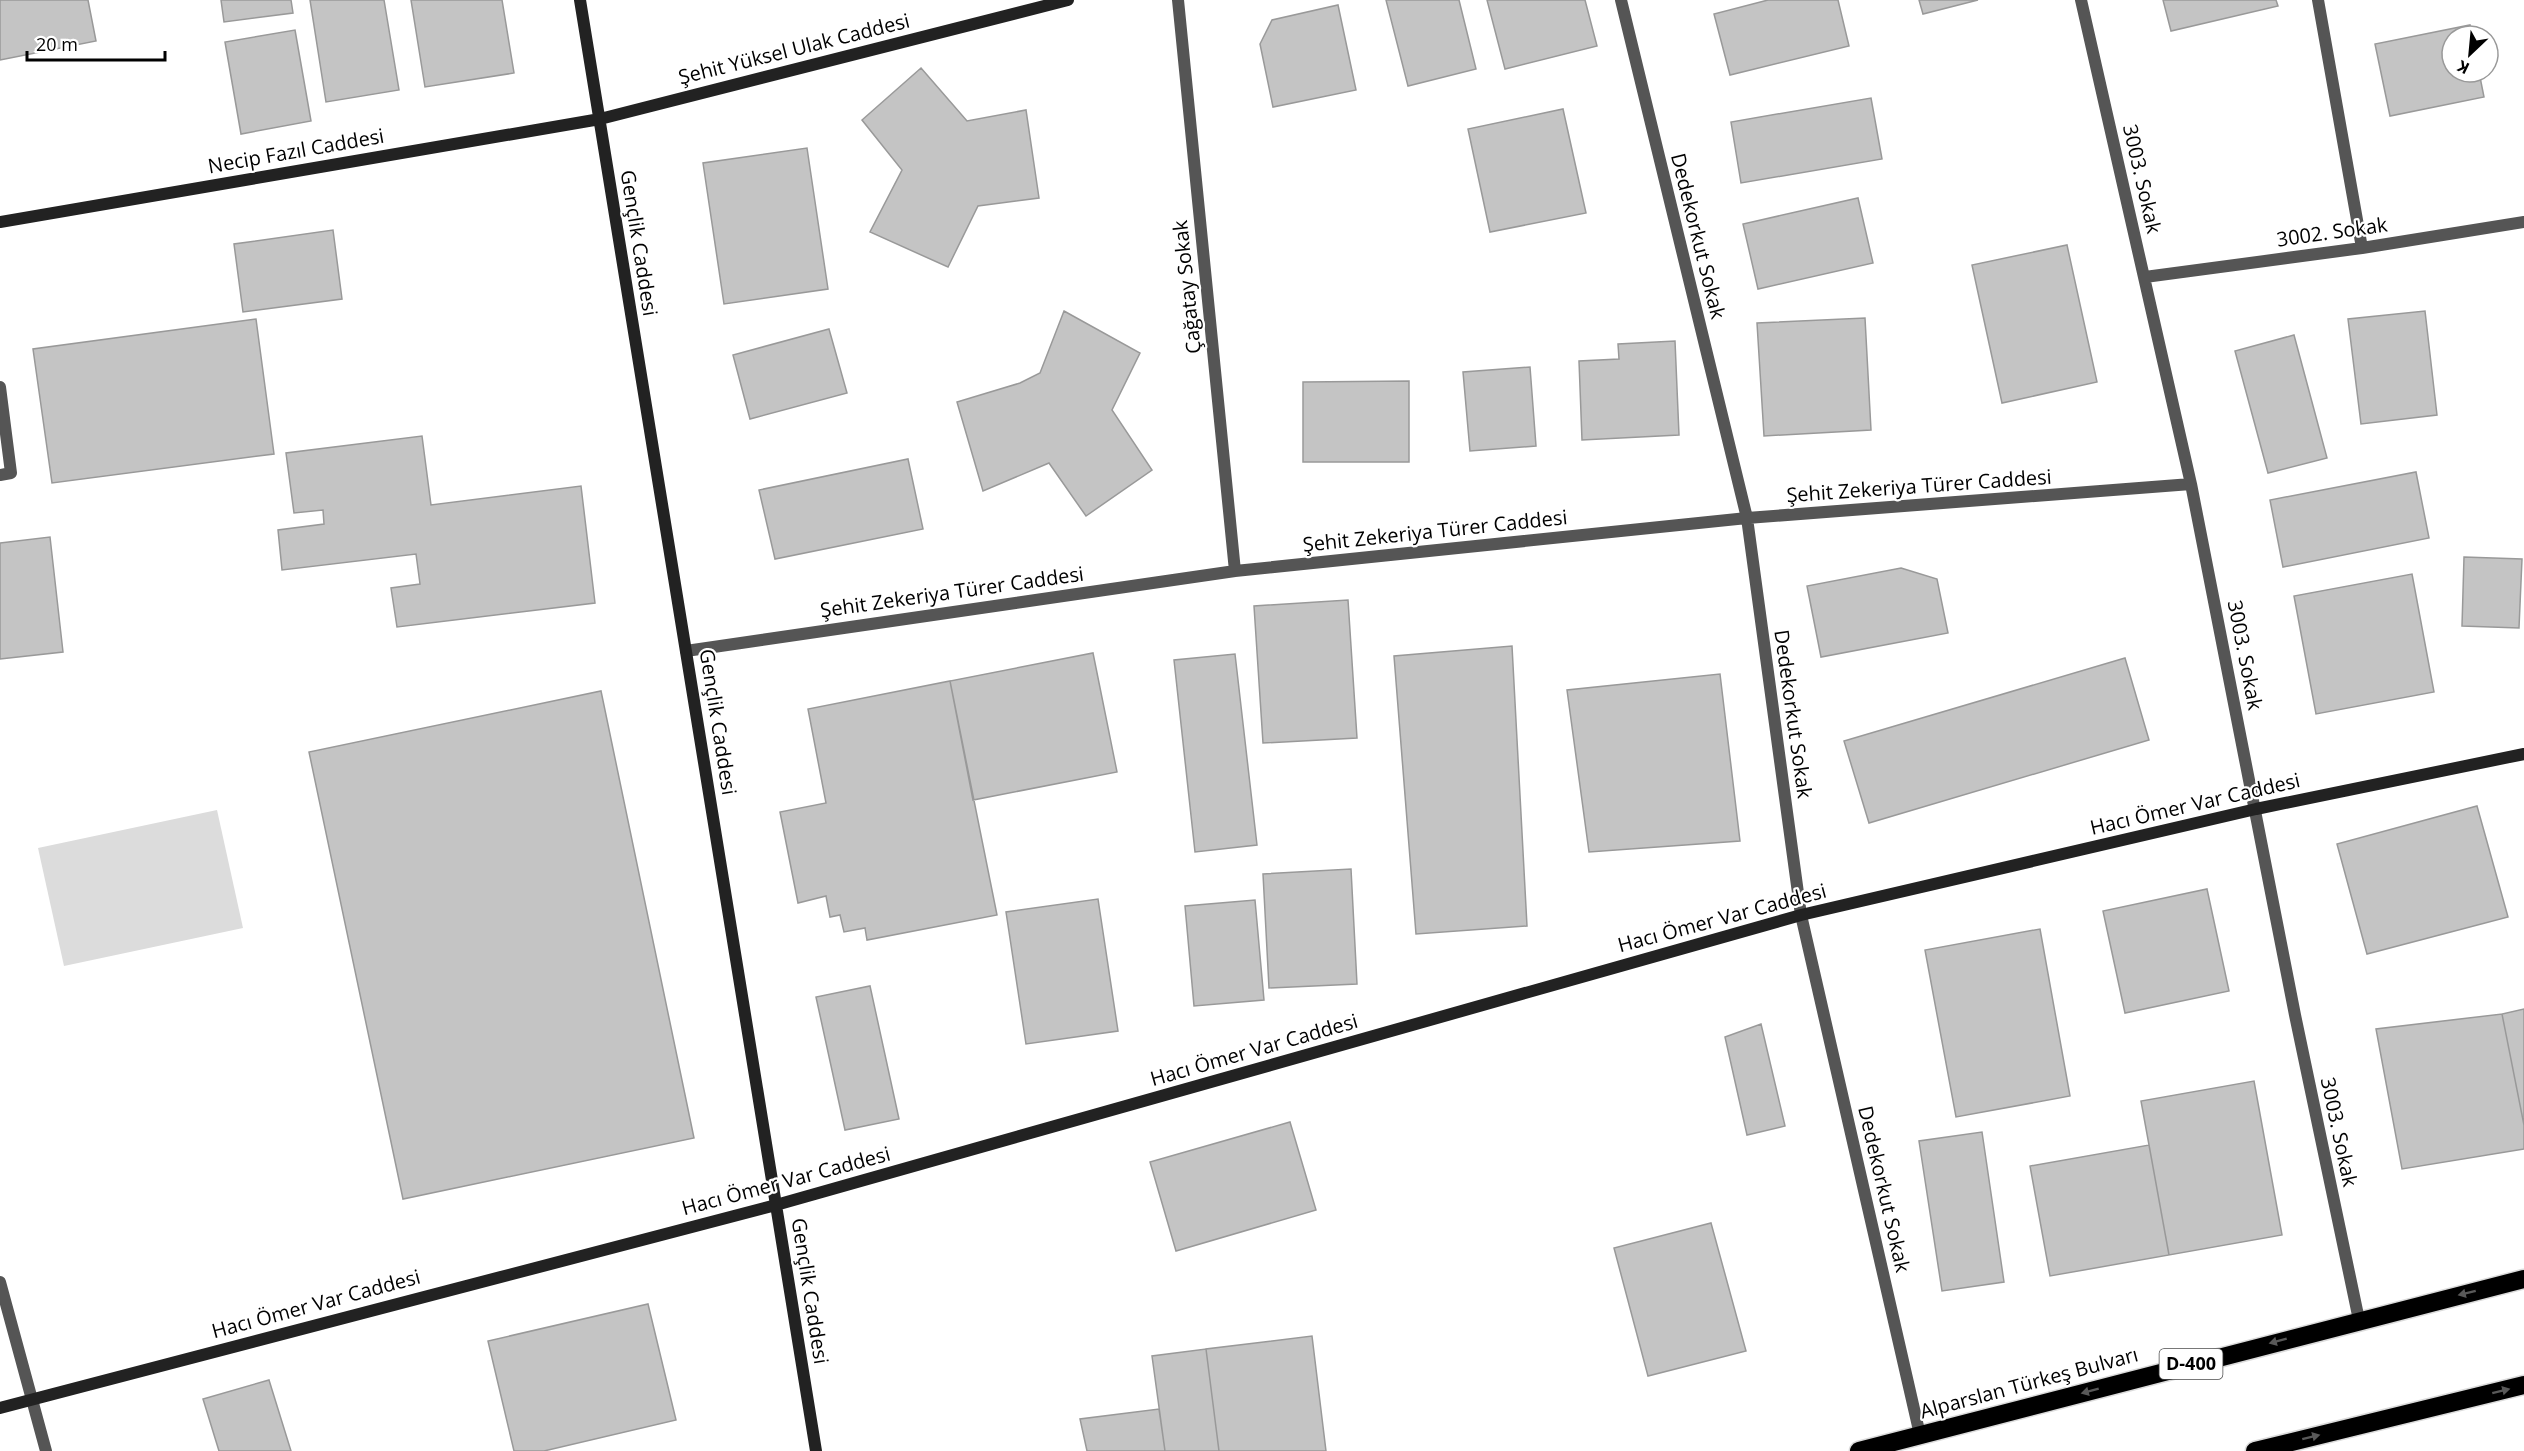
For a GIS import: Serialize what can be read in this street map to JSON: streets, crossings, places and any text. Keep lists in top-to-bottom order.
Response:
{
  "streets": {
    "highway": ["D-400", "Alparslan Türkeş Bulvarı"],
    "street": [
      "Şehit Yüksel Ulak Caddesi",
      "Necip Fazıl Caddesi",
      "3003. Sokak",
      "3002. Sokak",
      "Dedekorkut Sokak",
      "Gençlik Caddesi",
      "Çağatay Sokak",
      "Şehit Zekeriya Türer Caddesi",
      "Hacı Ömer Var Caddesi"
    ]
  },
  "crossings": [
    ["Şehit Yüksel Ulak Caddesi", "Necip Fazıl Caddesi"],
    ["Şehit Yüksel Ulak Caddesi", "Gençlik Caddesi"],
    ["Necip Fazıl Caddesi", "Gençlik Caddesi"],
    ["3003. Sokak", "3002. Sokak"],
    ["3003. Sokak", "Şehit Zekeriya Türer Caddesi"],
    ["3003. Sokak", "Hacı Ömer Var Caddesi"],
    ["3003. Sokak", "Alparslan Türkeş Bulvarı"],
    ["Dedekorkut Sokak", "Şehit Zekeriya Türer Caddesi"],
    ["Dedekorkut Sokak", "Hacı Ömer Var Caddesi"],
    ["Dedekorkut Sokak", "Alparslan Türkeş Bulvarı"],
    ["Gençlik Caddesi", "Şehit Zekeriya Türer Caddesi"],
    ["Gençlik Caddesi", "Hacı Ömer Var Caddesi"],
    ["Çağatay Sokak", "Şehit Zekeriya Türer Caddesi"]
  ],
  "scale_bar": "20 m",
  "north": "bottom left"
}
